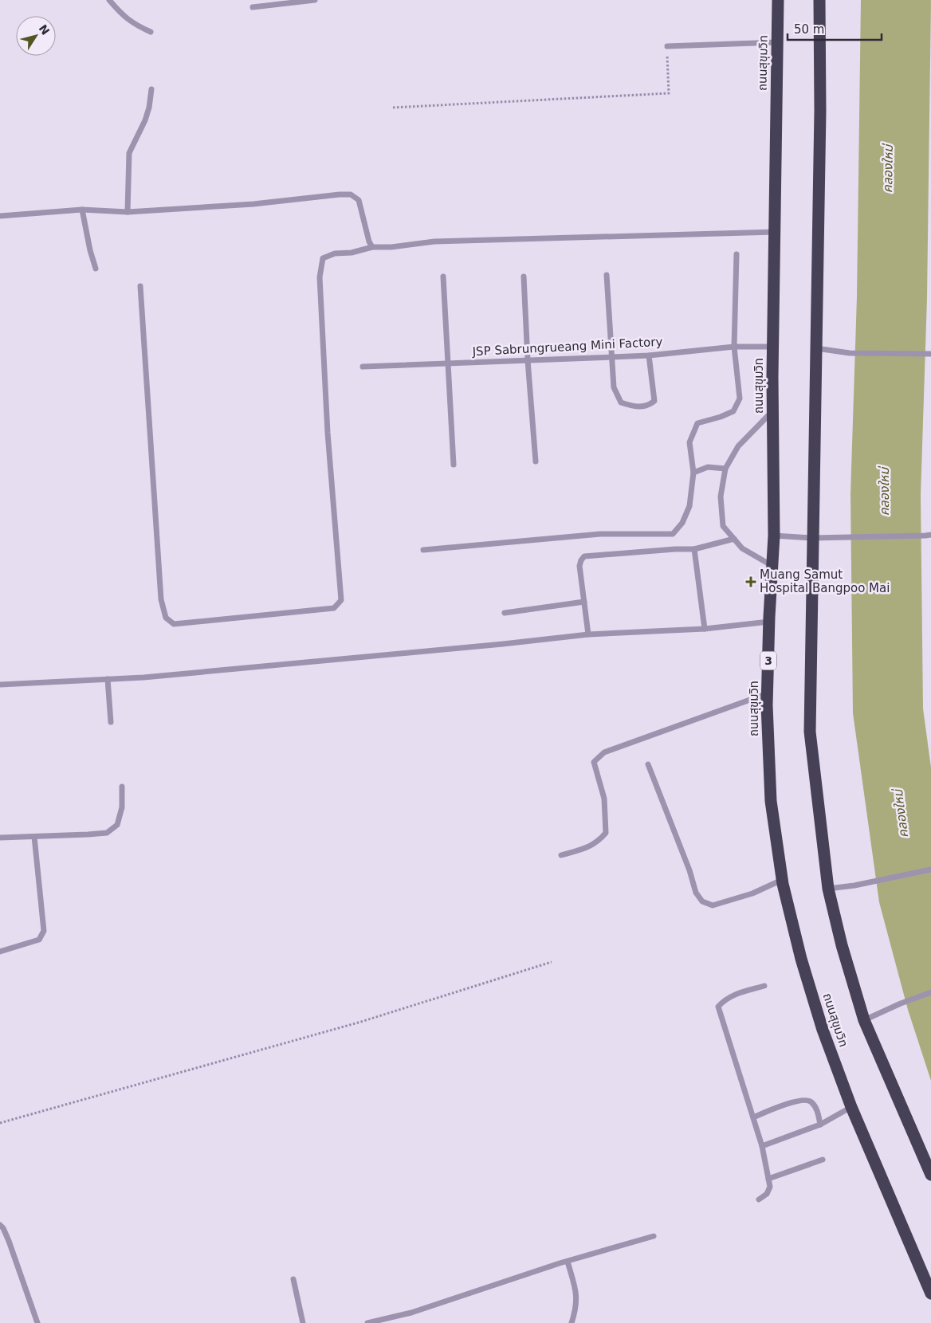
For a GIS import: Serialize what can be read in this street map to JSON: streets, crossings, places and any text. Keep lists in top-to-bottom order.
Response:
{
  "streets": {
    "highway": ["ถนนสุขุมวิท", "3"],
    "lane": ["JSP Sabrungrueang Mini Factory"]
  },
  "crossings": [
    ["ถนนสุขุมวิท", "JSP Sabrungrueang Mini Factory"]
  ],
  "water": ["คลองใหม่"],
  "places": {
    "health": ["Muang Samut Hospital Bangpoo Mai"]
  },
  "scale_bar": "50 m",
  "north": "top right"
}
